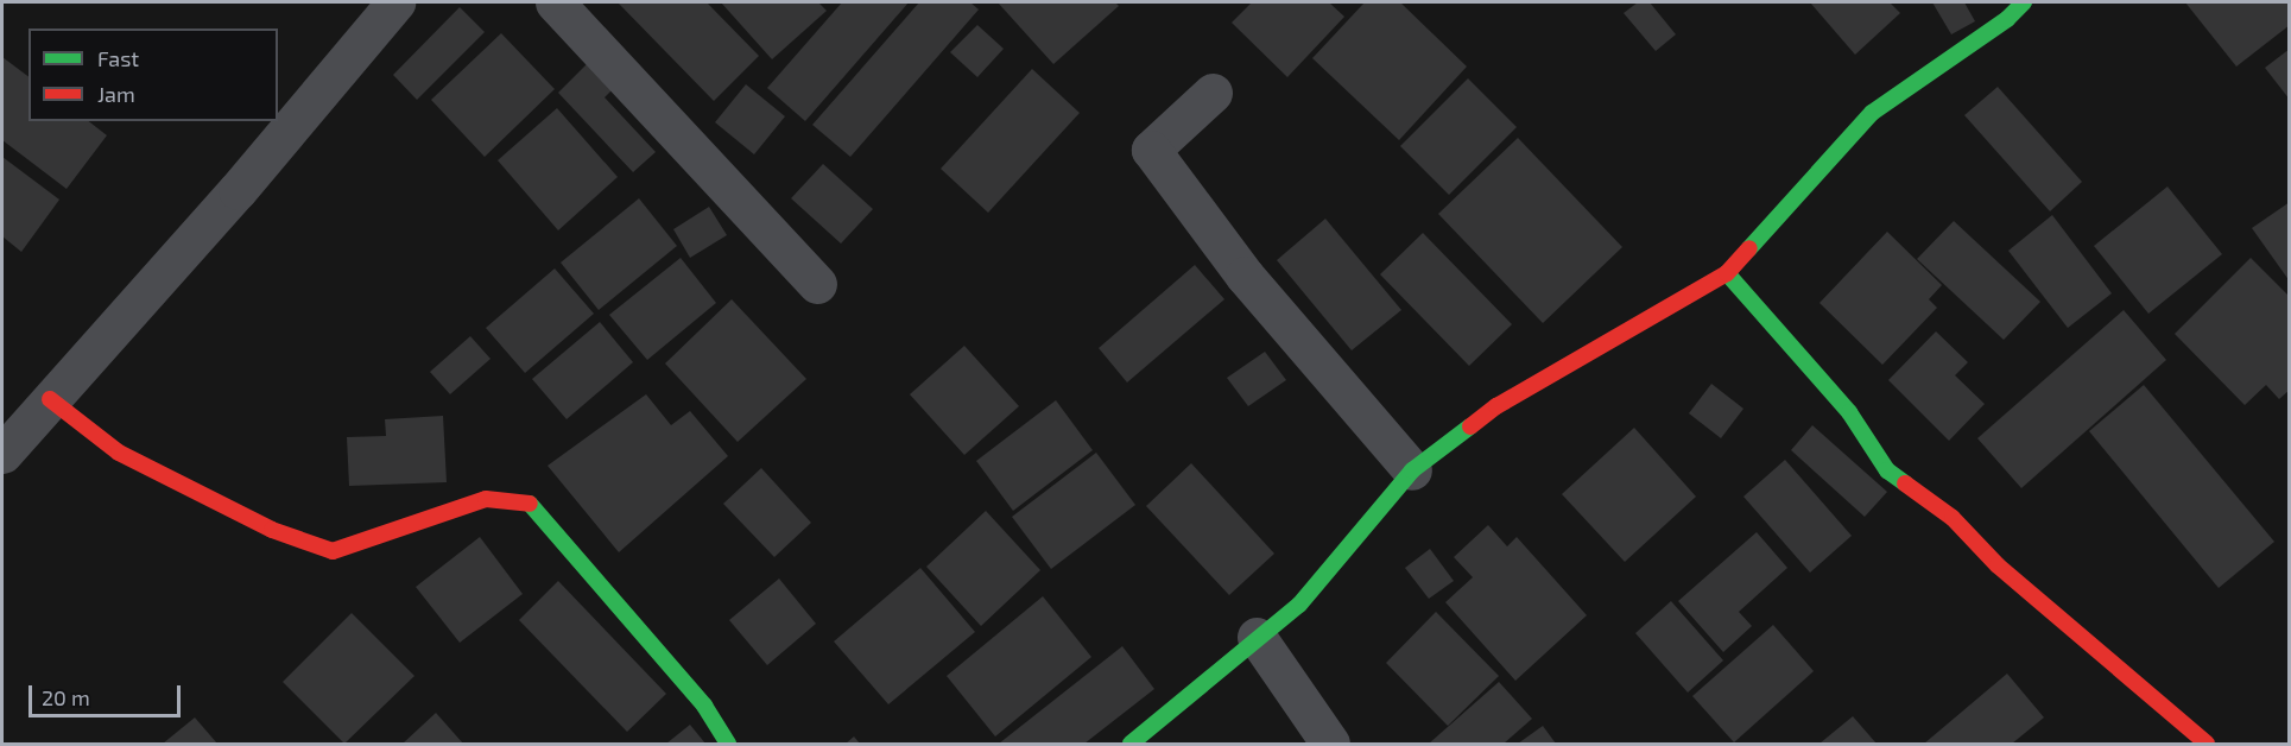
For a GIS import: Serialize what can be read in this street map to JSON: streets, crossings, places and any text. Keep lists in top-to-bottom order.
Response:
{
  "legend": ["Fast", "Jam"],
  "scale_bar": "20 m"
}
